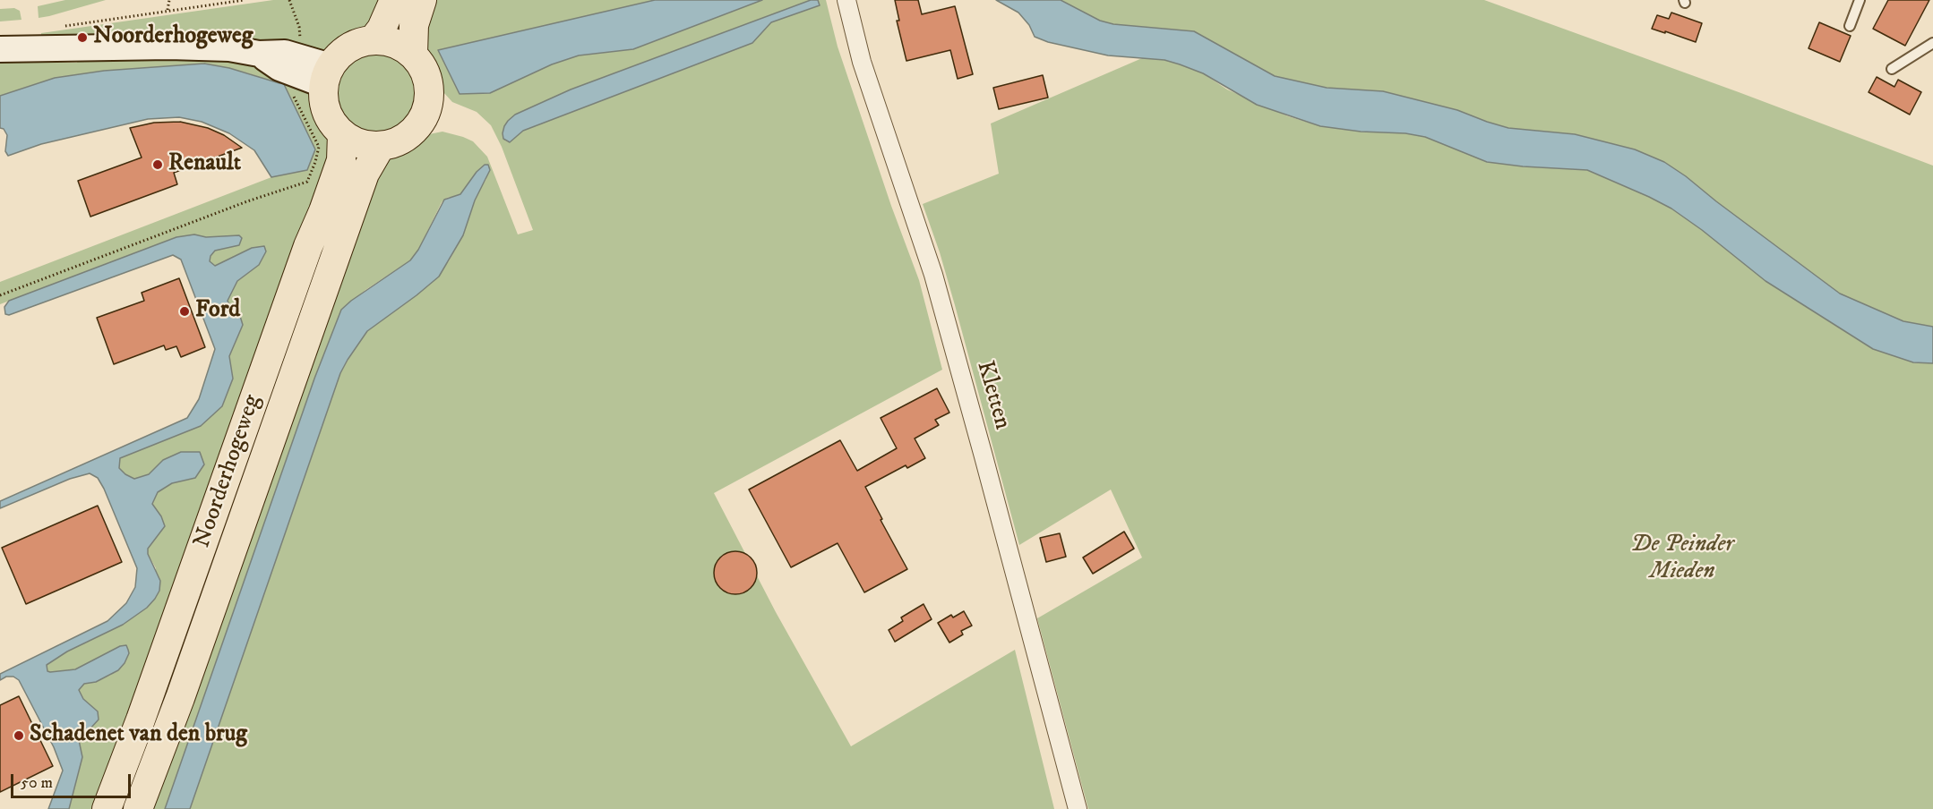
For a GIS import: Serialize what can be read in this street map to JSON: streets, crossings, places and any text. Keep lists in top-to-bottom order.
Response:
{
  "streets": {
    "main road": ["Noorderhogeweg"],
    "street": ["Kletten"]
  },
  "parks": ["De Peinder Mieden"],
  "places": [
    "Noorderhogeweg",
    "Renault",
    "Ford",
    "Schadenet van den brug"
  ],
  "scale_bar": "50 m"
}
